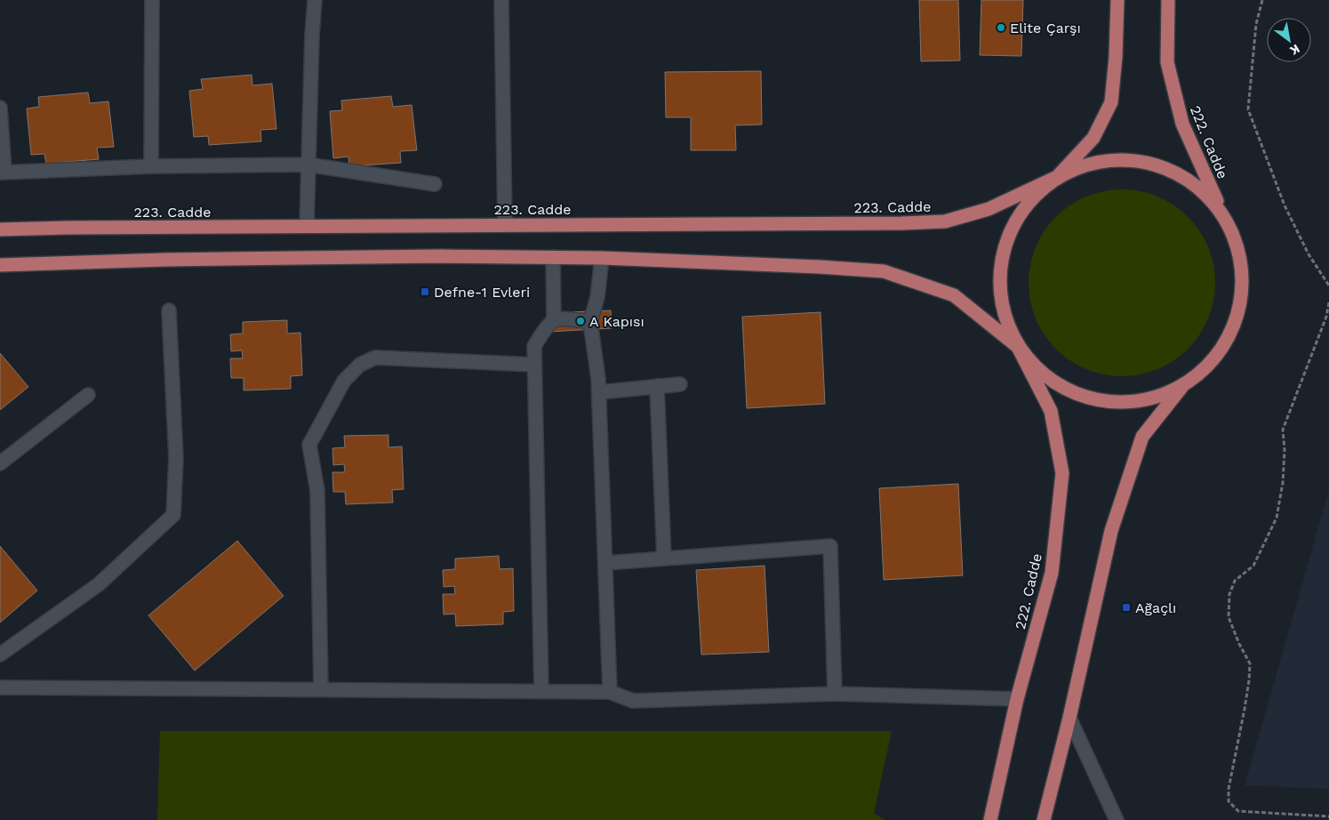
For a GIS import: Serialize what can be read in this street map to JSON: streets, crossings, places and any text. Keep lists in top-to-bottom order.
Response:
{
  "streets": {
    "main road": ["222. Cadde", "223. Cadde"]
  },
  "crossings": [
    ["222. Cadde", "223. Cadde"]
  ],
  "places": {
    "other": ["Elite Çarşı", "A Kapısı"],
    "transit": ["Defne-1 Evleri", "Ağaçlı"]
  },
  "north": "bottom right"
}
